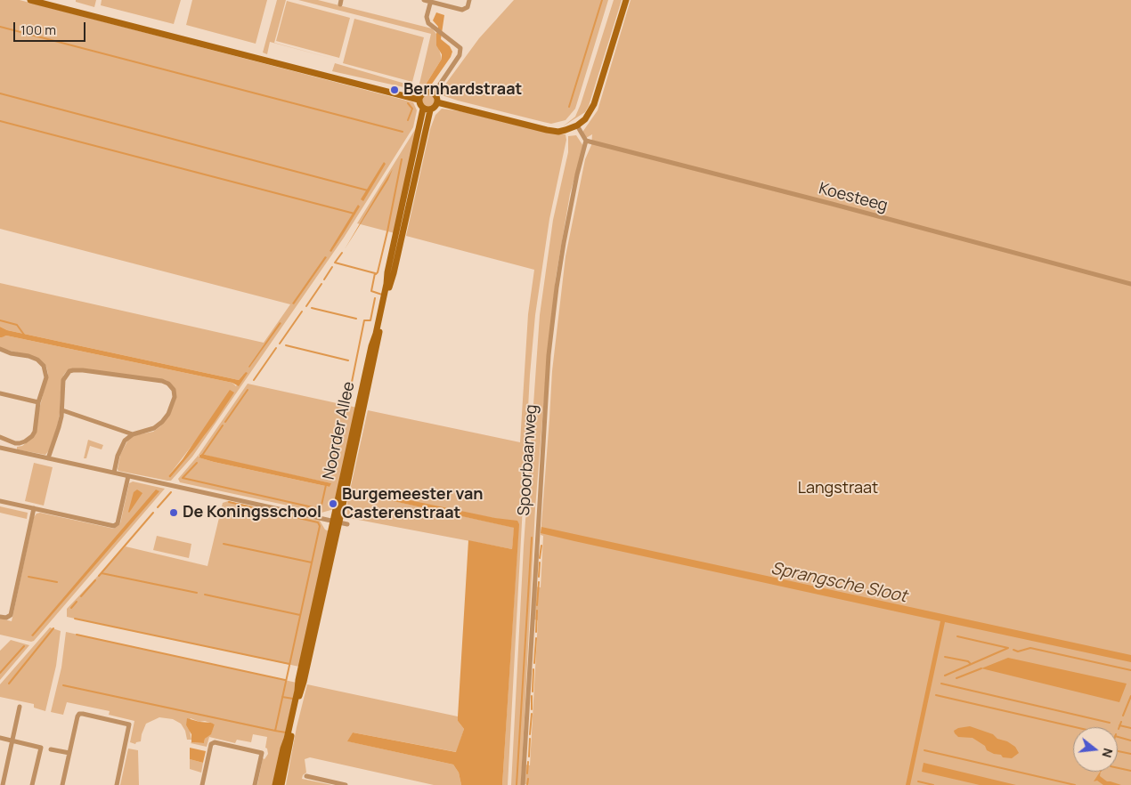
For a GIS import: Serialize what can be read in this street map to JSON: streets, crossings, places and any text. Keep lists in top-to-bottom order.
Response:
{
  "streets": {
    "street": ["Koesteeg", "Noorder Allee", "Spoorbaanweg"]
  },
  "crossings": [
    ["Koesteeg", "Spoorbaanweg"]
  ],
  "water": ["Sprangsche Sloot"],
  "parks": ["Langstraat"],
  "places": ["Bernhardstraat", "Burgemeester van Casterenstraat", "De Koningsschool"],
  "scale_bar": "100 m",
  "north": "right"
}
